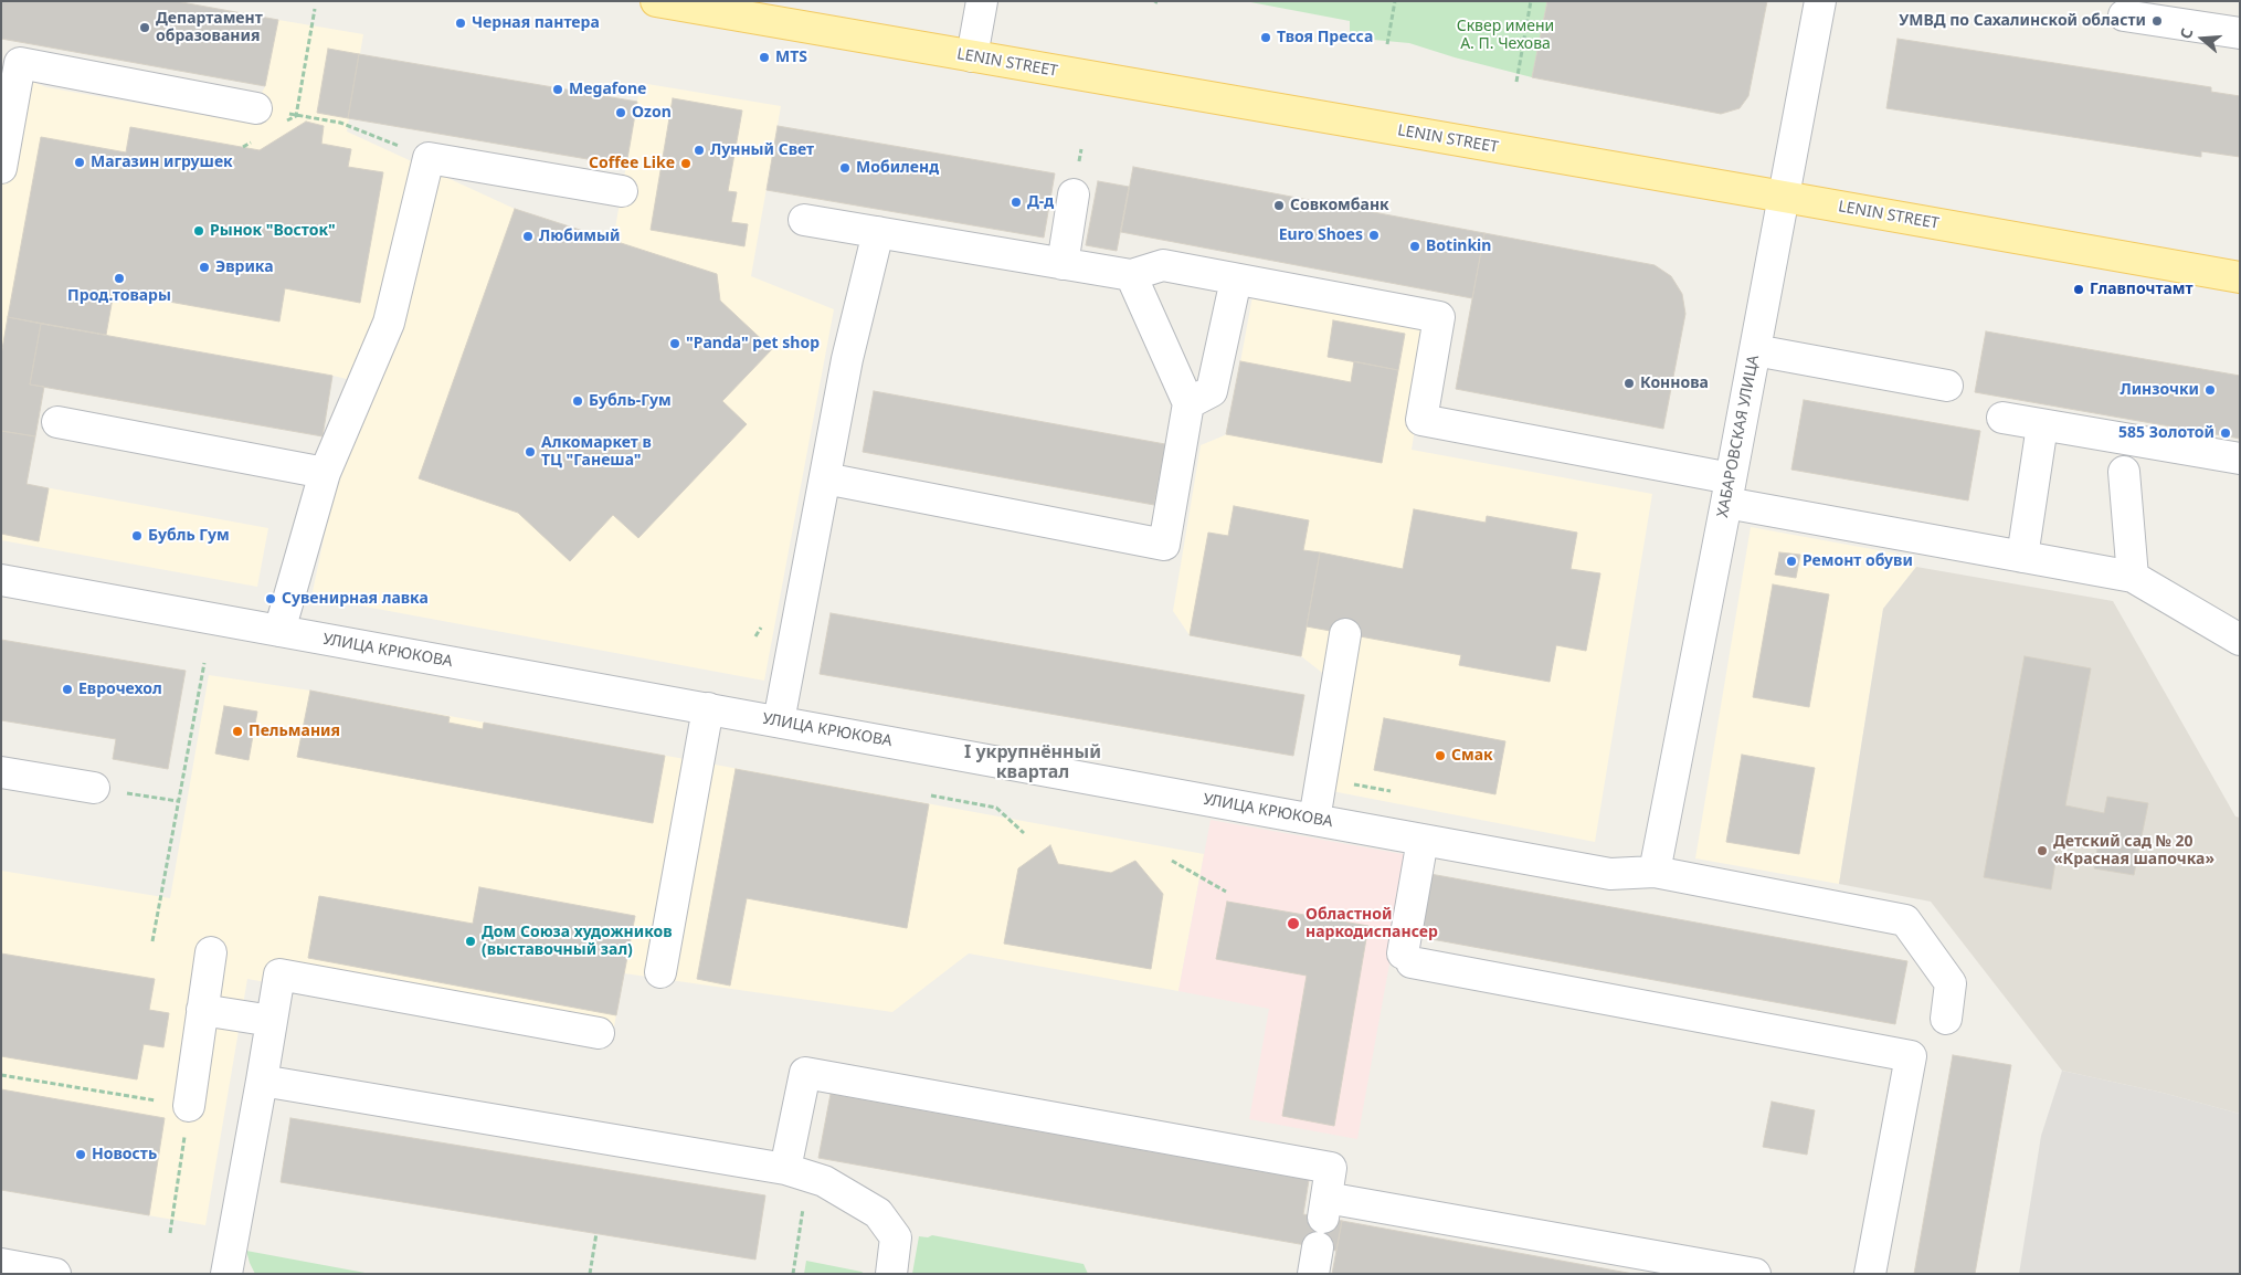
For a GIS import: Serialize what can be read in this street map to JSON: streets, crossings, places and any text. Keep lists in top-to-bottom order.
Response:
{
  "streets": {
    "main road": ["LENIN STREET"],
    "street": ["ХАБАРОВСКАЯ УЛИЦА", "УЛИЦА КРЮКОВА"]
  },
  "crossings": [
    ["LENIN STREET", "ХАБАРОВСКАЯ УЛИЦА"],
    ["ХАБАРОВСКАЯ УЛИЦА", "УЛИЦА КРЮКОВА"]
  ],
  "districts": ["I укрупнённый квартал"],
  "parks": ["Сквер имени А. П. Чехова"],
  "places": [
    "УМВД по Сахалинской области",
    "Черная пантера",
    "Департамент образования",
    "Твоя Пресса",
    "MTS",
    "Megafone",
    "Ozon",
    "Лунный Свет",
    "Магазин игрушек",
    "Coffee Like",
    "Мобиленд",
    "Д-д",
    "Совкомбанк",
    "Рынок \"Восток\"",
    "Euro Shoes",
    "Любимый",
    "Botinkin",
    "Эврика",
    "Прод.товары",
    "Главпочтамт",
    "\"Panda\" pet shop",
    "Коннова",
    "Линзочки",
    "Бубль-Гум",
    "585 Золотой",
    "Алкомаркет в ТЦ \"Ганеша\"",
    "Бубль Гум",
    "Ремонт обуви",
    "Сувенирная лавка",
    "Еврочехол",
    "Пельмания",
    "Смак",
    "Детский сад № 20 «Красная шапочка»",
    "Областной наркодиспансер",
    "Дом Союза художников (выставочный зал)",
    "Новость"
  ],
  "north": "left"
}
